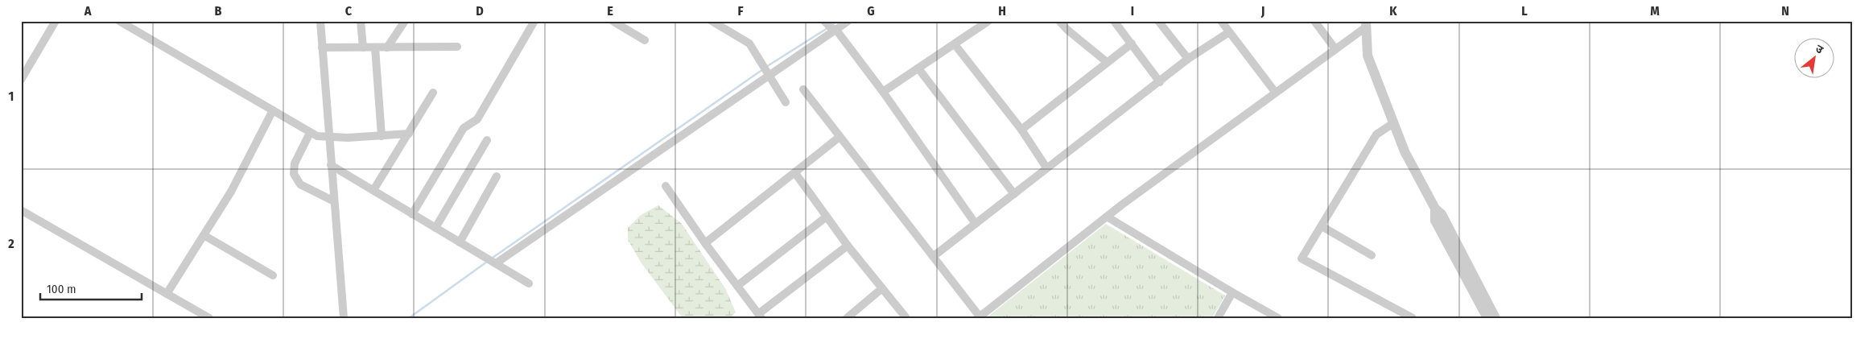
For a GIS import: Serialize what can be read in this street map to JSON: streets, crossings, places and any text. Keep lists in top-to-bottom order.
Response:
{
  "scale_bar": "100 m",
  "north": "top right",
  "grid": {
    "columns": [
      "A",
      "B",
      "C",
      "D",
      "E",
      "F",
      "G",
      "H",
      "I",
      "J",
      "K",
      "L",
      "M",
      "N"
    ],
    "rows": ["1", "2"]
  }
}
